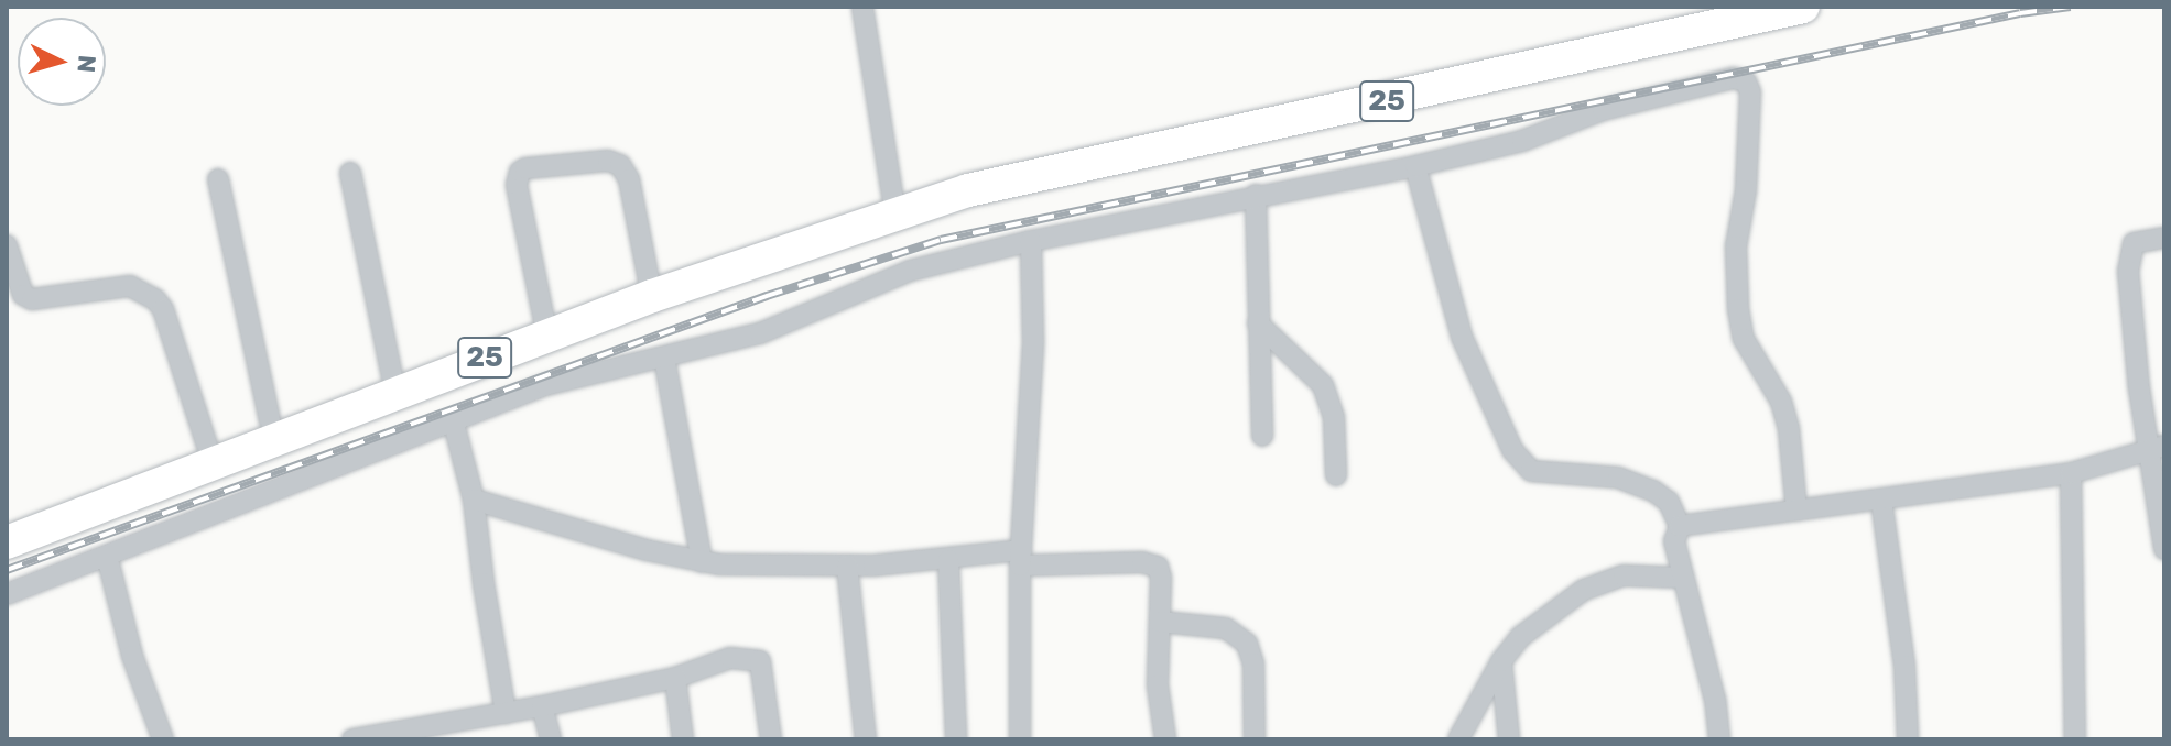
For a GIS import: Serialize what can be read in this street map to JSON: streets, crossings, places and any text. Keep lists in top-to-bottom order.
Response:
{
  "streets": {
    "highway": ["25"]
  },
  "north": "right"
}
